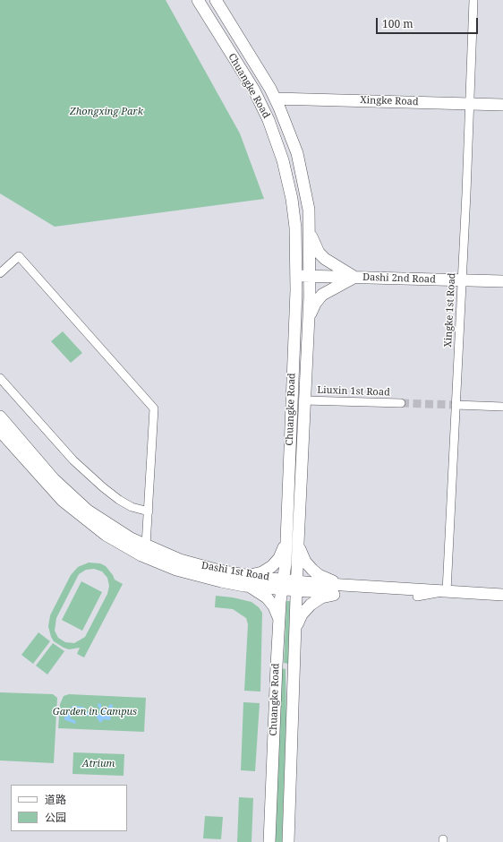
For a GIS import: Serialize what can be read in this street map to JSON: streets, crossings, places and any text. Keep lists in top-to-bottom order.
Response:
{
  "streets": {
    "main road": [
      "Chuangke Road",
      "Xingke Road",
      "Dashi 2nd Road",
      "Dashi 1st Road"
    ],
    "street": ["Xingke 1st Road", "Liuxin 1st Road"]
  },
  "crossings": [
    ["Chuangke Road", "Xingke Road"],
    ["Chuangke Road", "Dashi 2nd Road"],
    ["Chuangke Road", "Liuxin 1st Road"],
    ["Chuangke Road", "Dashi 1st Road"],
    ["Xingke Road", "Xingke 1st Road"],
    ["Dashi 2nd Road", "Xingke 1st Road"],
    ["Xingke 1st Road", "Dashi 1st Road"]
  ],
  "parks": ["Zhongxing Park", "Garden in Campus", "Atrium"],
  "legend": ["道路", "公园"],
  "scale_bar": "100 m"
}
